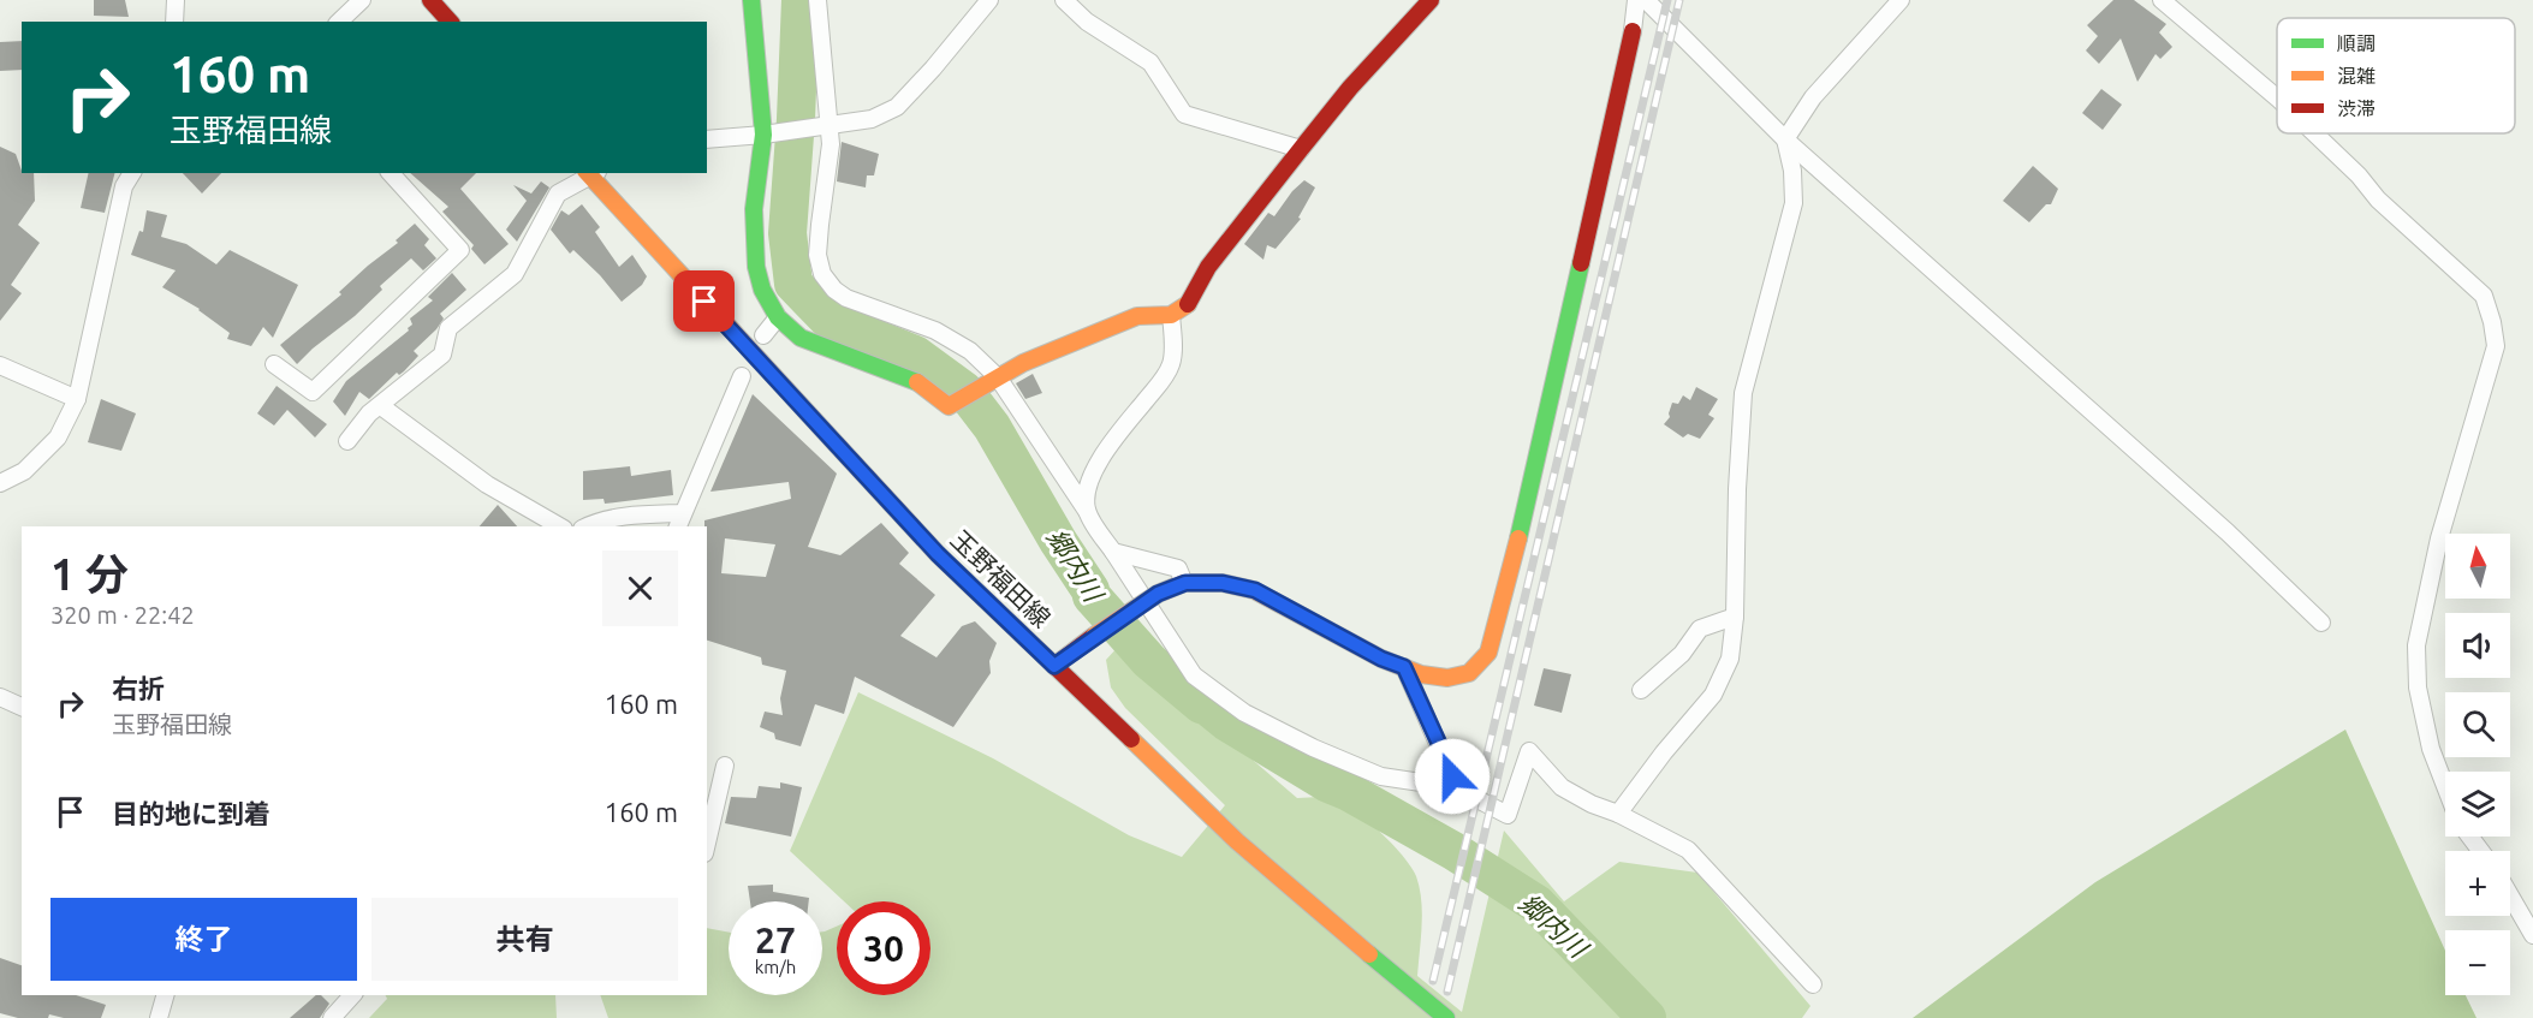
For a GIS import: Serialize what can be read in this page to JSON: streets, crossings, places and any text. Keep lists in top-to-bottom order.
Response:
{
  "streets": {
    "street": ["玉野福田線"]
  },
  "water": ["郷内川"],
  "legend": ["順調", "混雑", "渋滞"],
  "north": "top",
  "page": {
    "turn": ["160 m", "玉野福田線"],
    "heading": ["1 分", "320 m · 22:42"],
    "map_buttons": ["+", "−"],
    "list": [
      {
        "name": "右折",
        "note": "玉野福田線",
        "value": "160 m"
      },
      {
        "name": "目的地に到着",
        "value": "160 m"
      }
    ],
    "buttons": ["終了", "共有"],
    "speed": "27 km/h",
    "limit": "30"
  }
}
